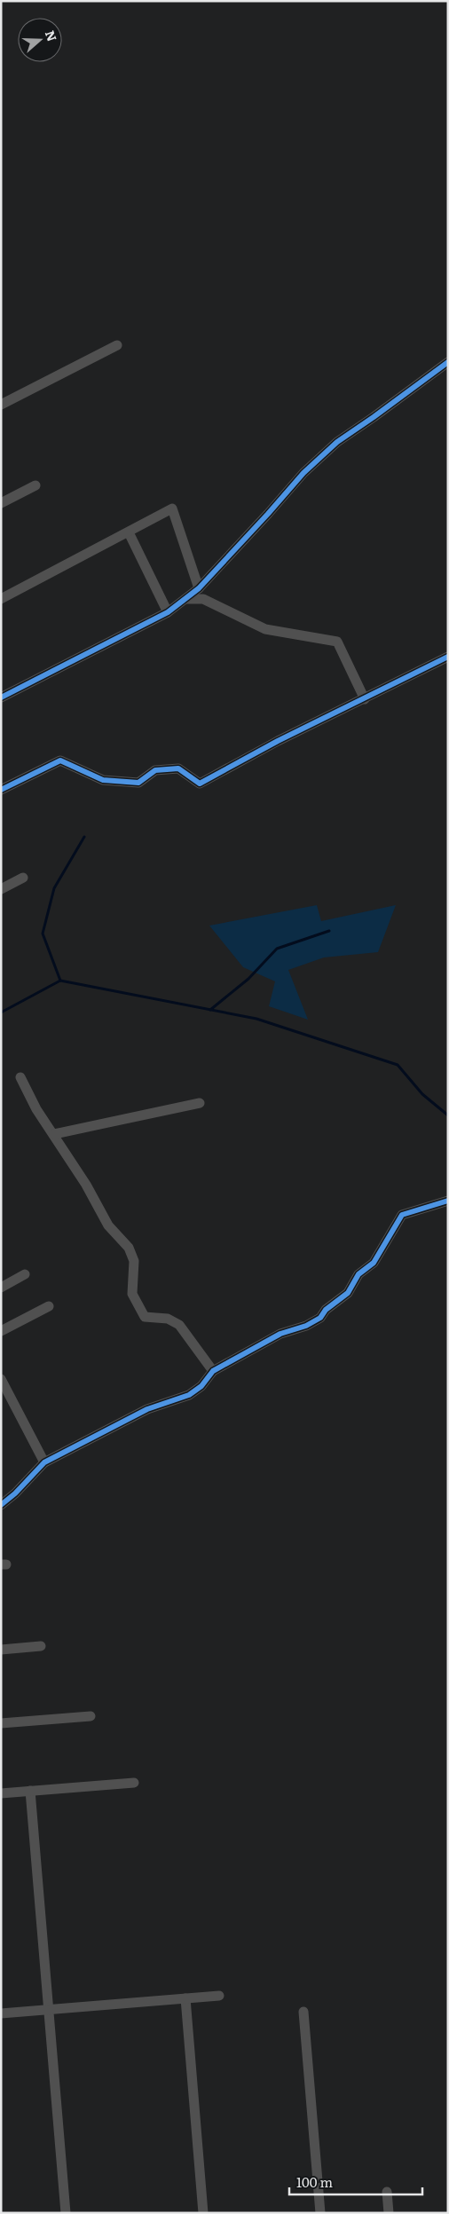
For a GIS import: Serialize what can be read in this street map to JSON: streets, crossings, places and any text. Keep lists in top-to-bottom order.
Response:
{
  "scale_bar": "100 m",
  "north": "right"
}
